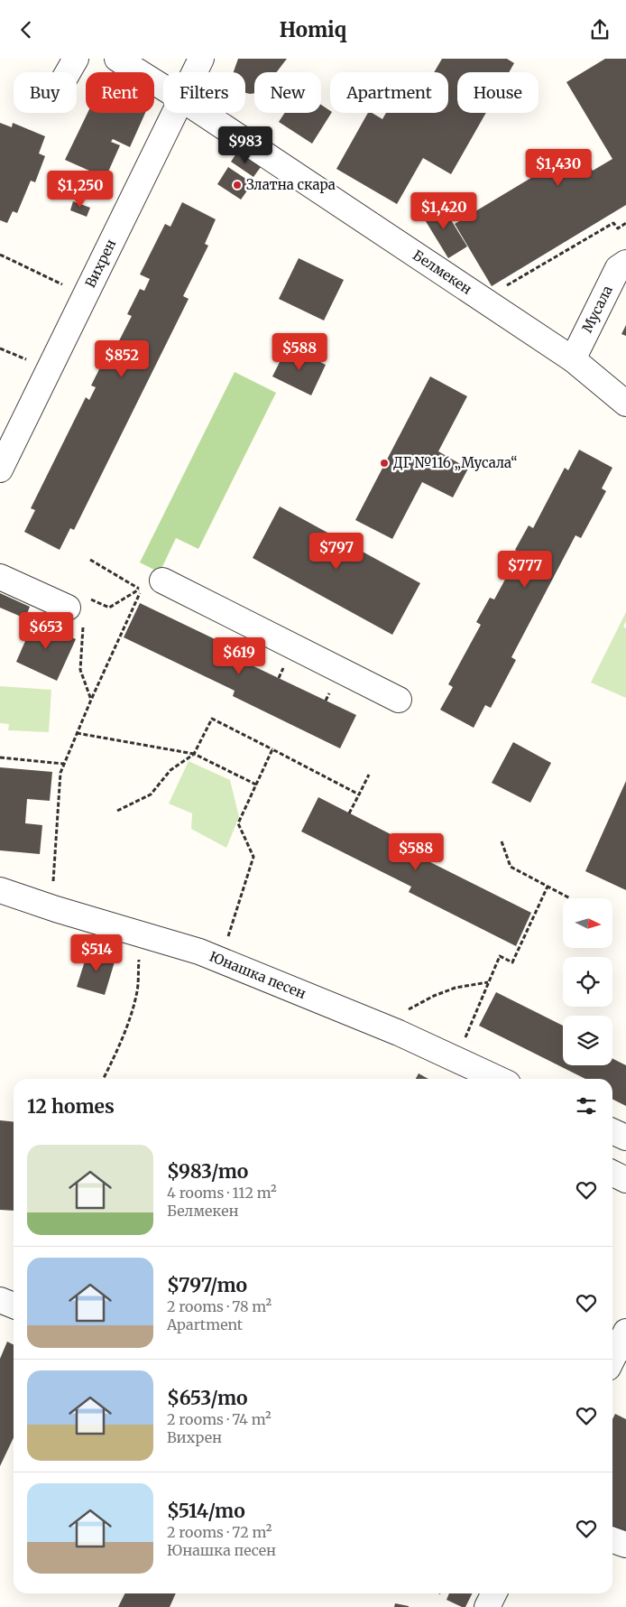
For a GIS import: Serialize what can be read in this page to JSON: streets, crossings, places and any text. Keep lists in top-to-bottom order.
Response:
{
  "streets": {
    "street": [
      "Вихрен",
      "Белмекен",
      "Мусала",
      "Юнашка песен"
    ]
  },
  "crossings": [
    ["Белмекен", "Мусала"]
  ],
  "places": ["Златна скара", "ДГ №116 „Мусала“"],
  "north": "right",
  "page": {
    "header": "Homiq",
    "chip": [
      "Buy",
      "Rent",
      "Filters",
      "New",
      "Apartment",
      "House"
    ],
    "price": [
      "$983",
      "$1,430",
      "$1,250",
      "$1,420",
      "$588",
      "$852",
      "$797",
      "$777",
      "$653",
      "$619",
      "$588",
      "$514"
    ],
    "heading": "12 homes",
    "list": [
      {
        "name": "$983/mo",
        "note": "4 rooms · 112 m² · Белмекен"
      },
      {
        "name": "$797/mo",
        "note": "2 rooms · 78 m² · Apartment"
      },
      {
        "name": "$653/mo",
        "note": "2 rooms · 74 m² · Вихрен"
      },
      {
        "name": "$514/mo",
        "note": "2 rooms · 72 m² · Юнашка песен"
      }
    ]
  }
}
